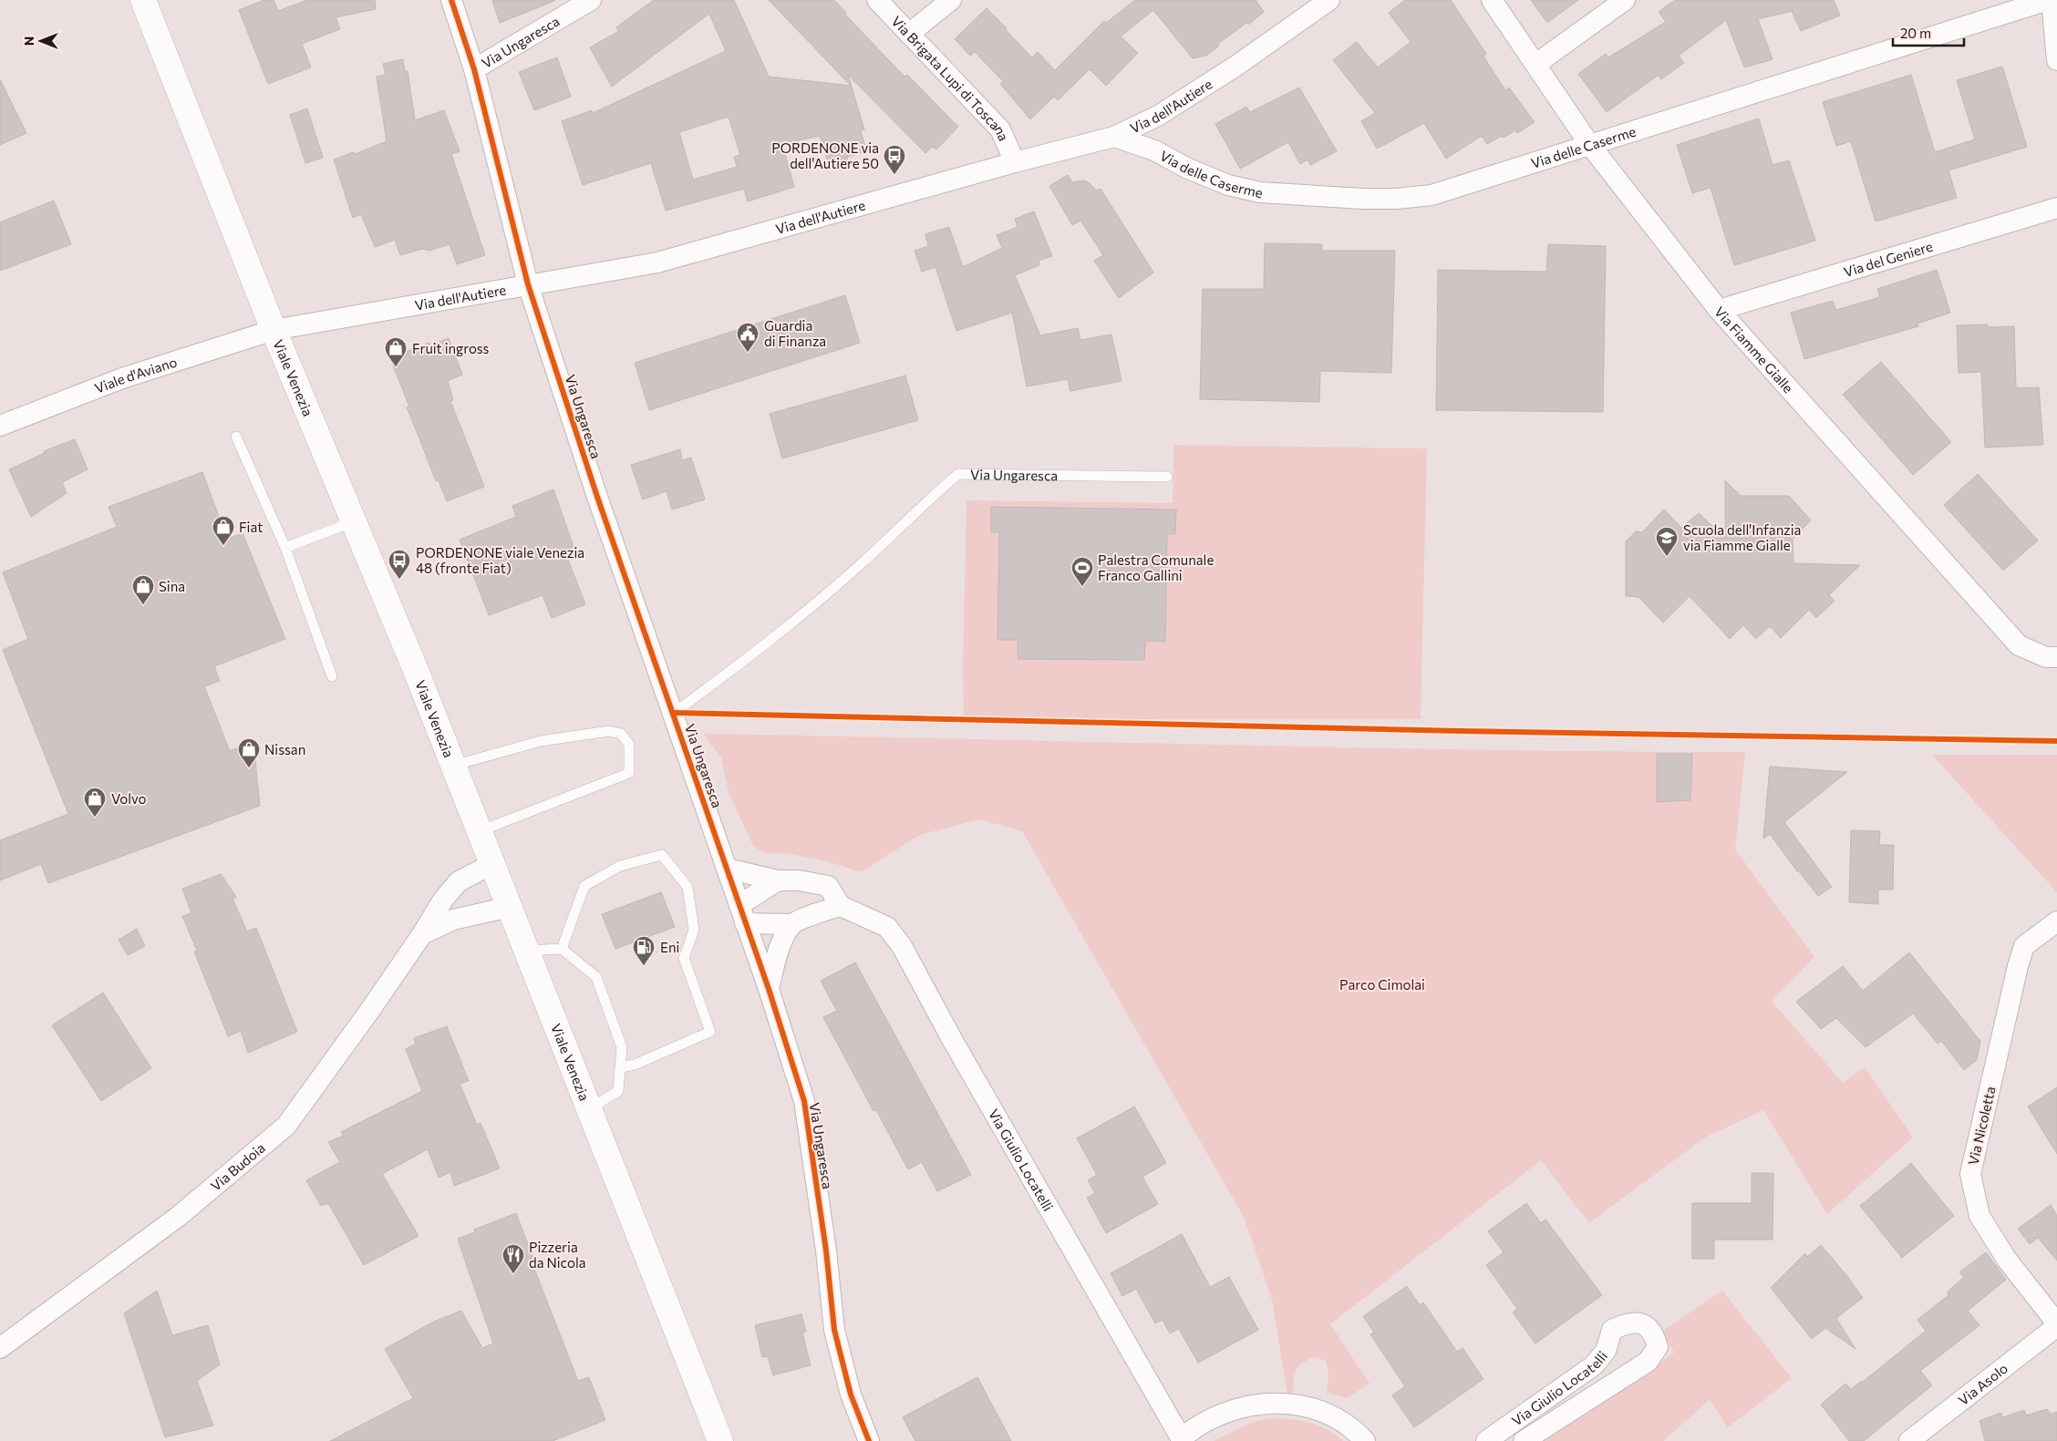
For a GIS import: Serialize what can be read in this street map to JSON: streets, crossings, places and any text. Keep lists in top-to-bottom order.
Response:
{
  "streets": {
    "main road": ["Viale Venezia"],
    "street": [
      "Via Ungaresca",
      "Via Brigata Lupi di Toscana",
      "Via dell'Autiere",
      "Via delle Caserme",
      "Via del Geniere",
      "Via Fiamme Gialle",
      "Viale d'Aviano",
      "Via Nicoletta",
      "Via Giulio Locatelli",
      "Via Budoia",
      "Via Asolo"
    ]
  },
  "crossings": [
    ["Via Ungaresca", "Via dell'Autiere"],
    ["Via Brigata Lupi di Toscana", "Via dell'Autiere"],
    ["Via dell'Autiere", "Via delle Caserme"],
    ["Via dell'Autiere", "Viale d'Aviano"],
    ["Via dell'Autiere", "Viale Venezia"],
    ["Via delle Caserme", "Via Fiamme Gialle"],
    ["Via del Geniere", "Via Fiamme Gialle"],
    ["Viale d'Aviano", "Viale Venezia"],
    ["Viale Venezia", "Via Budoia"],
    ["Via Nicoletta", "Via Asolo"]
  ],
  "parks": ["Parco Cimolai"],
  "places": {
    "bus stop": ["PORDENONE via dell'Autiere 50", "PORDENONE viale Venezia 48 (fronte Fiat)"],
    "public building": ["Guardia di Finanza"],
    "shop": [
      "Fruit ingross",
      "Fiat",
      "Sina",
      "Nissan",
      "Volvo"
    ],
    "school or university": ["Scuola dell'Infanzia via Fiamme Gialle"],
    "sports": ["Palestra Comunale Franco Gallini"],
    "fuel station": ["Eni"],
    "restaurant": ["Pizzeria da Nicola"]
  },
  "scale_bar": "20 m",
  "north": "left"
}
